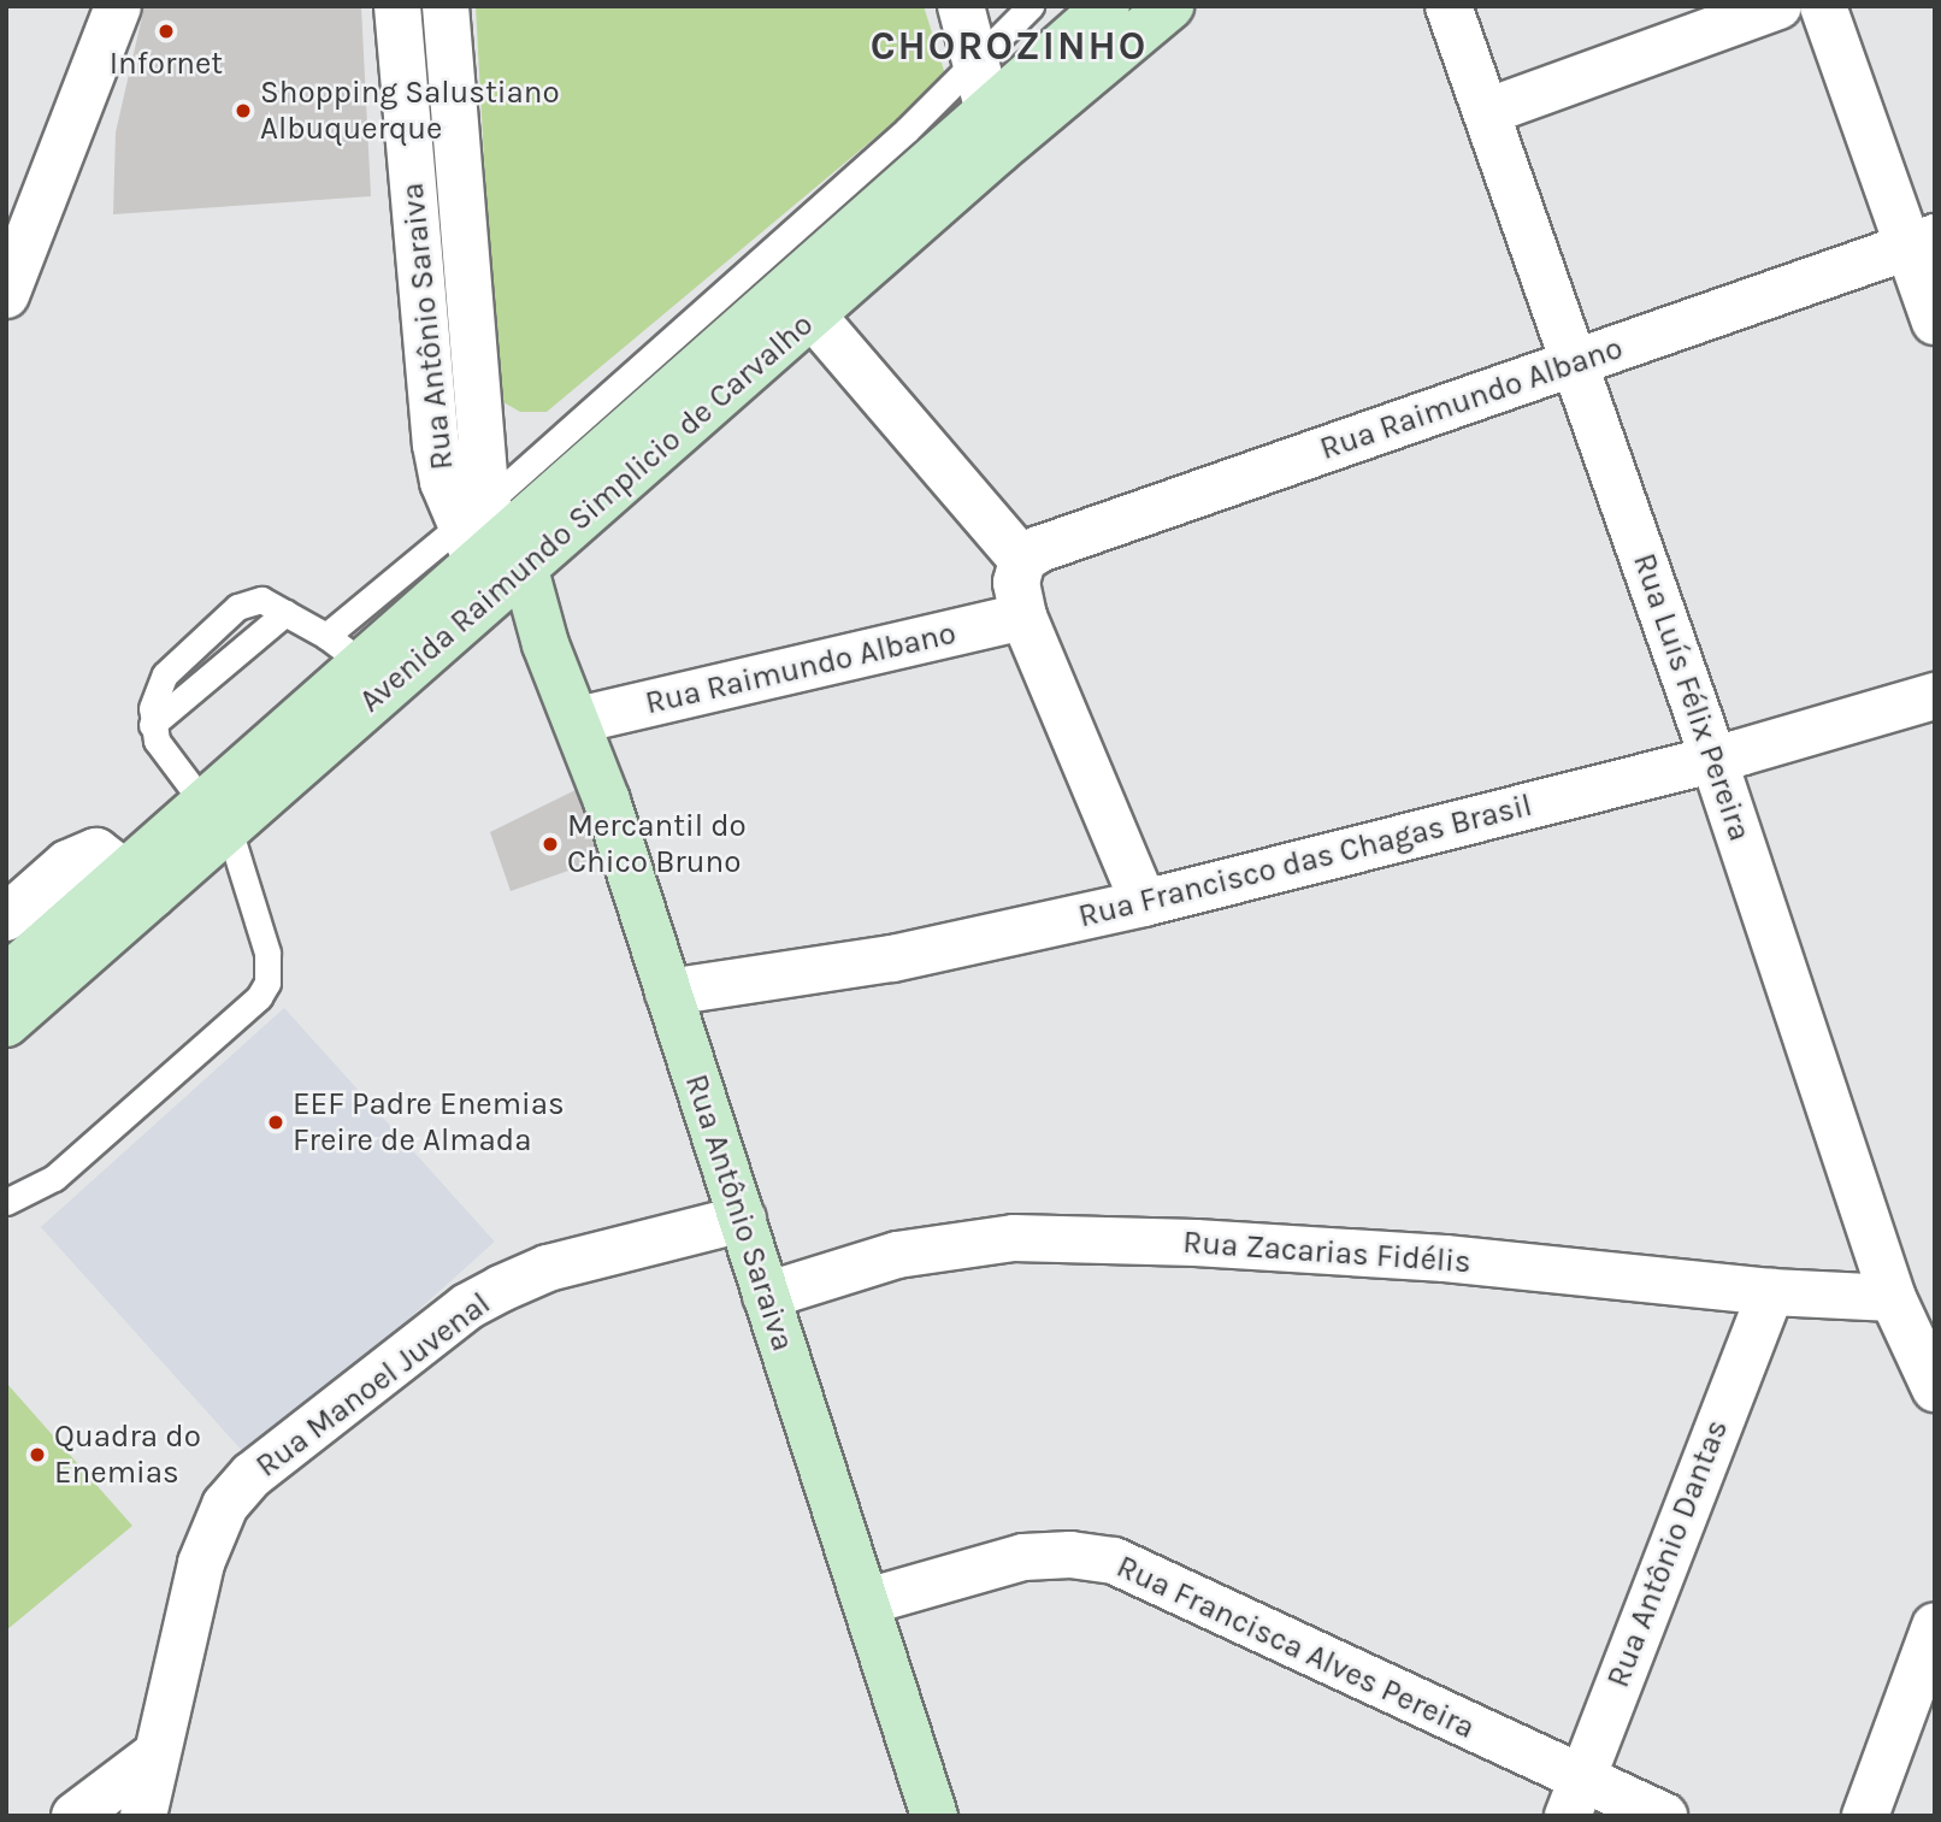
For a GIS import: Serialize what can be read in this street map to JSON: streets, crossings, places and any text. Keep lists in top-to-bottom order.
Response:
{
  "streets": {
    "main road": ["Rua Antônio Saraiva", "Avenida Raimundo Simplicio de Carvalho"],
    "street": [
      "Rua Raimundo Albano",
      "Rua Luís Félix Pereira",
      "Rua Francisco das Chagas Brasil",
      "Rua Zacarias Fidélis",
      "Rua Manoel Juvenal",
      "Rua Antônio Dantas",
      "Rua Francisca Alves Pereira"
    ]
  },
  "crossings": [
    ["Rua Antônio Saraiva", "Rua Raimundo Albano"],
    ["Rua Antônio Saraiva", "Avenida Raimundo Simplicio de Carvalho"],
    ["Rua Antônio Saraiva", "Rua Francisco das Chagas Brasil"],
    ["Rua Antônio Saraiva", "Rua Zacarias Fidélis"],
    ["Rua Antônio Saraiva", "Rua Manoel Juvenal"],
    ["Rua Antônio Saraiva", "Rua Francisca Alves Pereira"],
    ["Rua Raimundo Albano", "Rua Luís Félix Pereira"],
    ["Rua Luís Félix Pereira", "Rua Francisco das Chagas Brasil"],
    ["Rua Luís Félix Pereira", "Rua Zacarias Fidélis"],
    ["Rua Zacarias Fidélis", "Rua Antônio Dantas"],
    ["Rua Antônio Dantas", "Rua Francisca Alves Pereira"]
  ],
  "districts": ["CHOROZINHO"],
  "places": [
    "Infornet",
    "Shopping Salustiano Albuquerque",
    "Mercantil do Chico Bruno",
    "EEF Padre Enemias Freire de Almada",
    "Quadra do Enemias"
  ]
}
